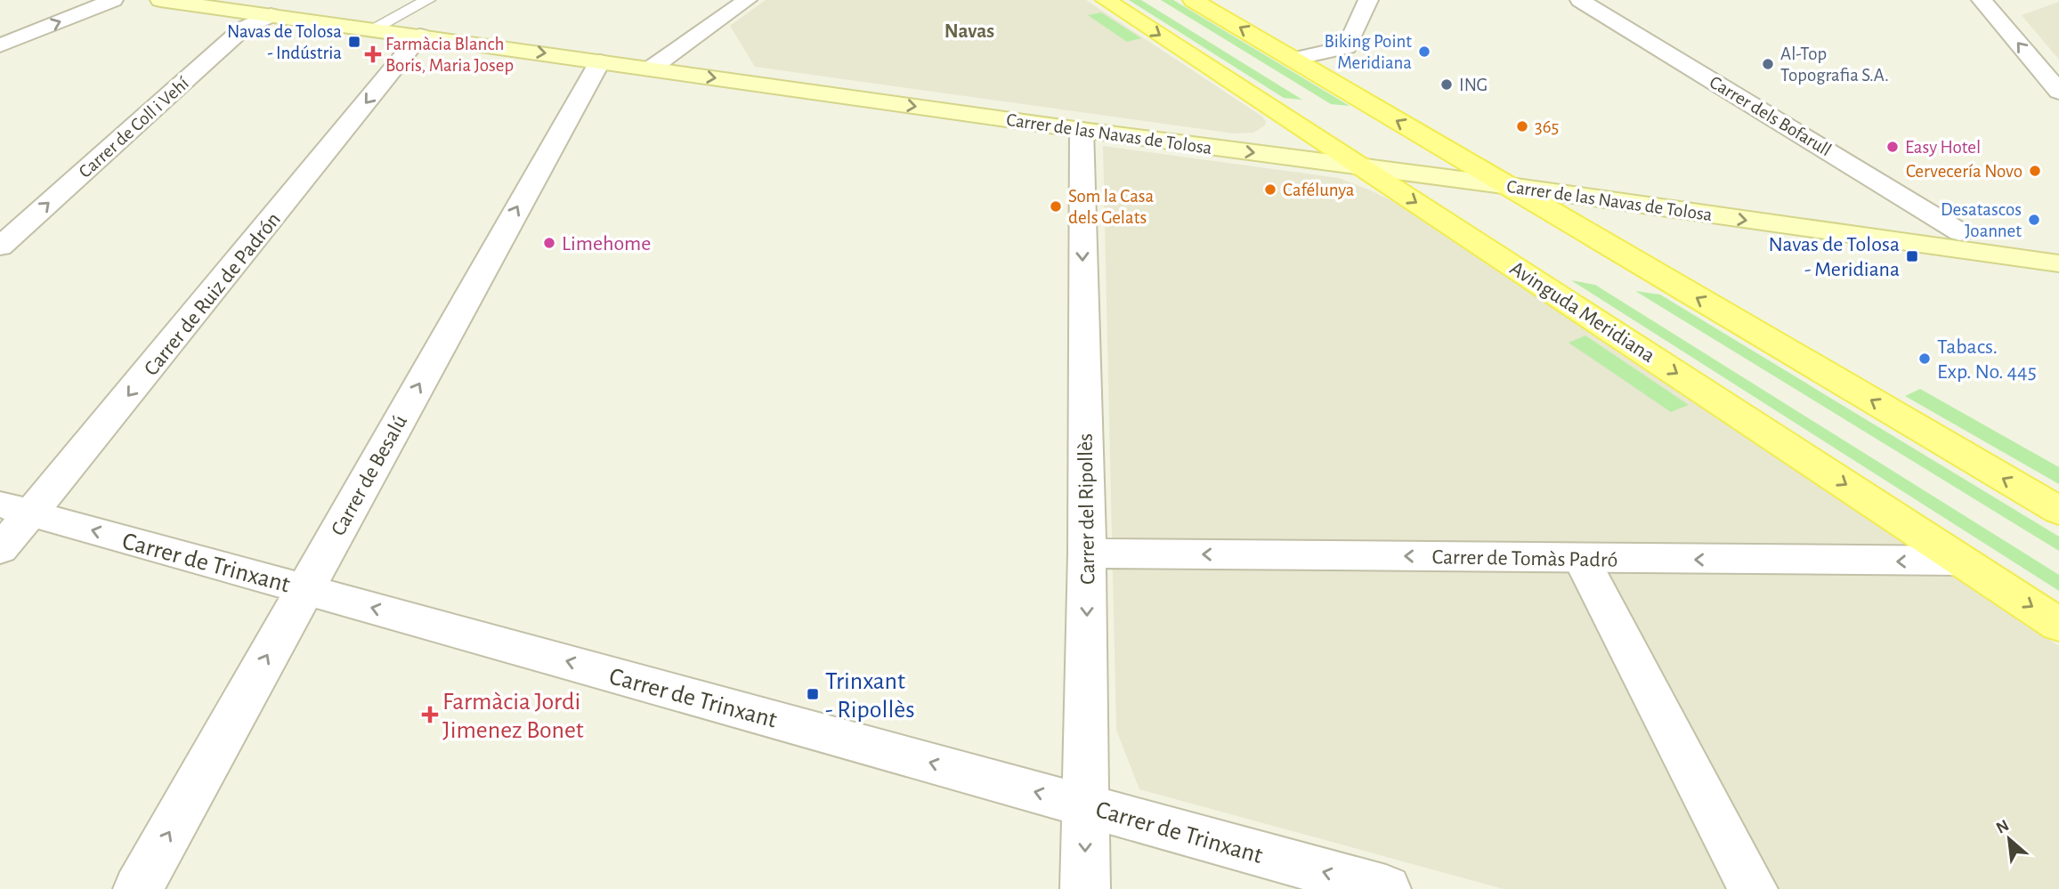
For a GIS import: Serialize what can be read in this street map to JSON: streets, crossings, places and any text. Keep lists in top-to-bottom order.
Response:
{
  "streets": {
    "main road": ["Carrer de las Navas de Tolosa", "Avinguda Meridiana"],
    "street": [
      "Carrer dels Bofarull",
      "Carrer de Coll i Vehí",
      "Carrer de Ruiz de Padrón",
      "Carrer de Besalú",
      "Carrer del Ripollès",
      "Carrer de Tomàs Padró",
      "Carrer de Trinxant"
    ]
  },
  "crossings": [
    ["Carrer de Coll i Vehí", "Carrer de las Navas de Tolosa"],
    ["Carrer de las Navas de Tolosa", "Carrer de Ruiz de Padrón"],
    ["Carrer de las Navas de Tolosa", "Avinguda Meridiana"],
    ["Carrer de las Navas de Tolosa", "Carrer de Besalú"],
    ["Carrer de las Navas de Tolosa", "Carrer del Ripollès"],
    ["Carrer de Ruiz de Padrón", "Carrer de Trinxant"],
    ["Avinguda Meridiana", "Carrer de Tomàs Padró"],
    ["Carrer de Besalú", "Carrer de Trinxant"],
    ["Carrer del Ripollès", "Carrer de Tomàs Padró"],
    ["Carrer del Ripollès", "Carrer de Trinxant"]
  ],
  "one_way": [
    "Carrer de Ruiz de Padrón",
    "Carrer de Besalú",
    "Carrer del Ripollès",
    "Carrer de Tomàs Padró",
    "Carrer de Trinxant"
  ],
  "districts": ["Navas"],
  "places": {
    "transit": ["Navas de Tolosa - Indústria", "Navas de Tolosa - Meridiana", "Trinxant - Ripollès"],
    "other": [
      "Biking Point Meridiana",
      "Al-Top Topografia S.A.",
      "ING",
      "365",
      "Easy Hotel",
      "Cervecería Novo",
      "Cafélunya",
      "Som la Casa dels Gelats",
      "Desatascos Joannet",
      "Limehome",
      "Tabacs. Exp. No. 445"
    ],
    "health": ["Farmàcia Blanch Boris, Maria Josep", "Farmàcia Jordi Jimenez Bonet"]
  },
  "north": "top left"
}
